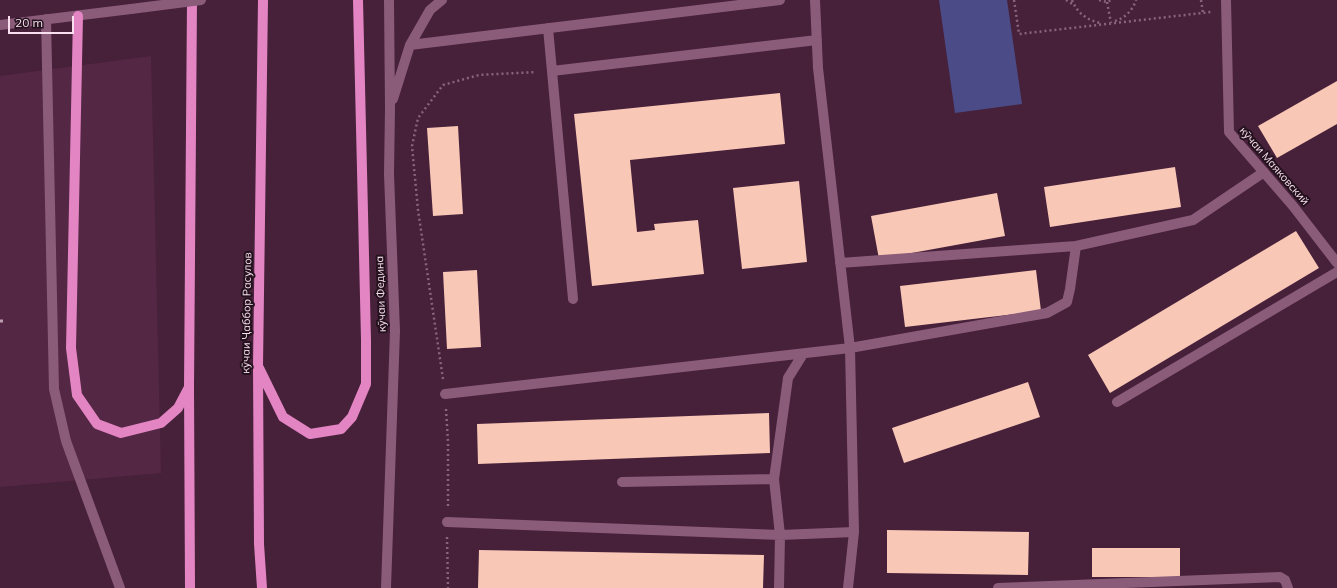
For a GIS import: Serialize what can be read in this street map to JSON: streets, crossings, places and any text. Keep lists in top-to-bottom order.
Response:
{
  "streets": {
    "main road": ["кӯчаи Ҷаббор Расулов"],
    "street": ["кӯчаи Маяковский", "кӯчаи Федина"]
  },
  "scale_bar": "20 m"
}
